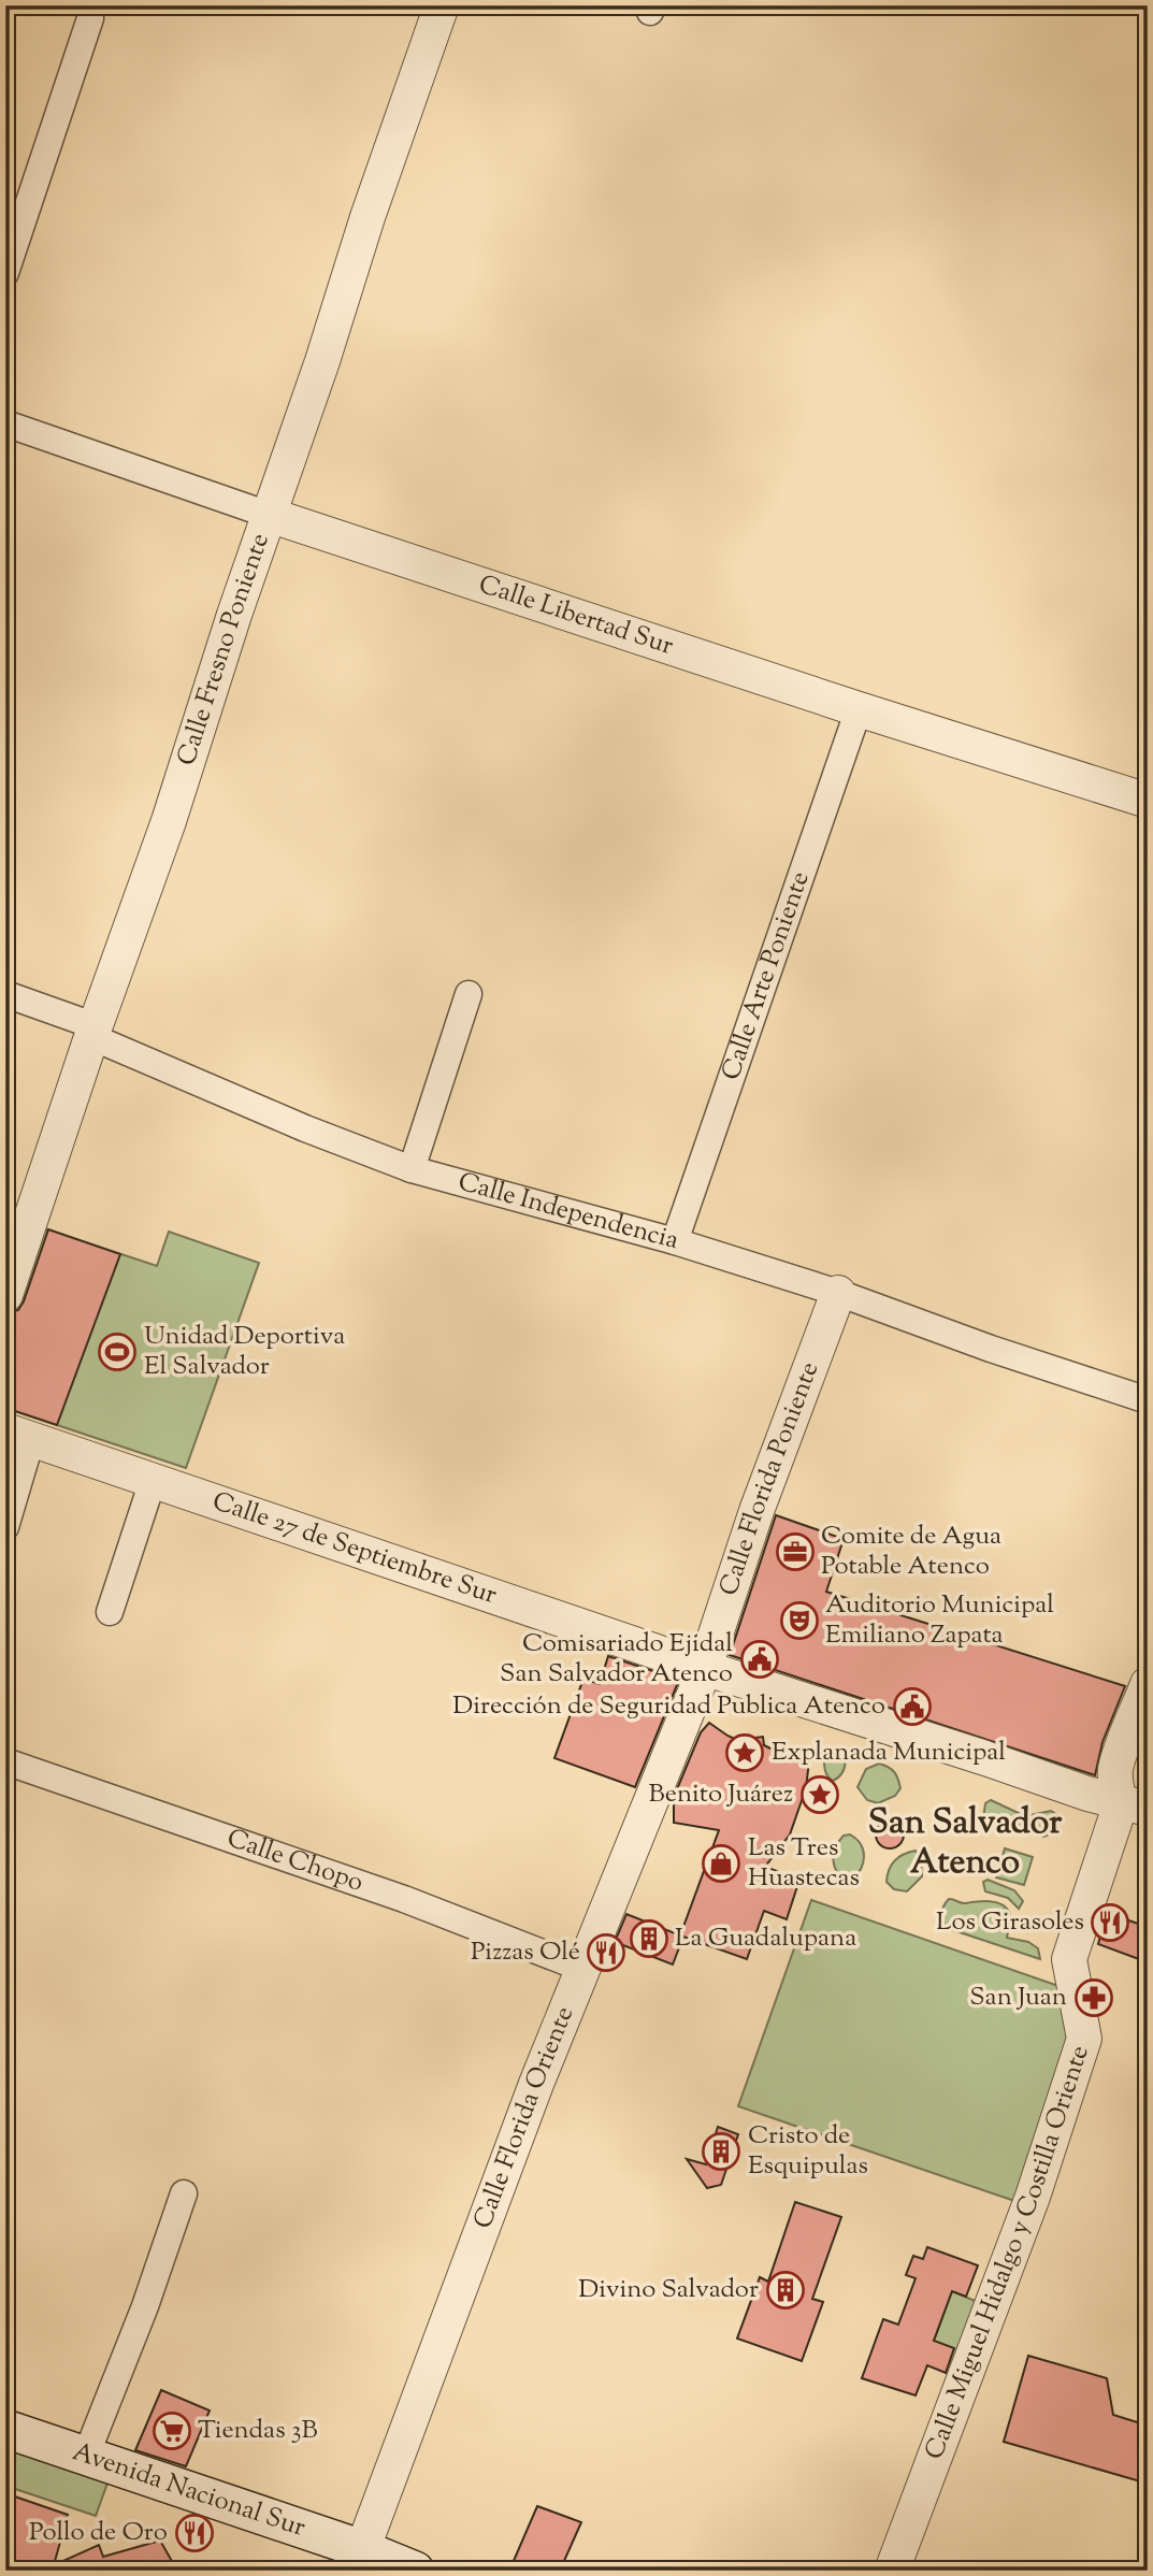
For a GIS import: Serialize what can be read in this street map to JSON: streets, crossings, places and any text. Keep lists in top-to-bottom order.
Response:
{
  "streets": {
    "main road": ["Avenida Nacional Sur"],
    "street": [
      "Calle Libertad Sur",
      "Calle Fresno Poniente",
      "Calle Arte Poniente",
      "Calle Independencia",
      "Calle Florida Poniente",
      "Calle 27 de Septiembre Sur",
      "Calle Chopo",
      "Calle Florida Oriente",
      "Calle Miguel Hidalgo y Costilla Oriente"
    ]
  },
  "crossings": [
    ["Calle Libertad Sur", "Calle Fresno Poniente"],
    ["Calle Libertad Sur", "Calle Arte Poniente"],
    ["Calle Fresno Poniente", "Calle Independencia"],
    ["Calle Arte Poniente", "Calle Independencia"],
    ["Calle Independencia", "Calle Florida Poniente"],
    ["Calle Florida Poniente", "Calle 27 de Septiembre Sur"],
    ["Calle Florida Poniente", "Calle Florida Oriente"],
    ["Calle 27 de Septiembre Sur", "Calle Florida Oriente"],
    ["Calle 27 de Septiembre Sur", "Calle Miguel Hidalgo y Costilla Oriente"],
    ["Calle Chopo", "Calle Florida Oriente"],
    ["Calle Florida Oriente", "Avenida Nacional Sur"]
  ],
  "districts": ["San Salvador Atenco"],
  "places": {
    "sports": ["Unidad Deportiva El Salvador"],
    "office": ["Comite de Agua Potable Atenco"],
    "theatre": ["Auditorio Municipal Emiliano Zapata"],
    "public building": ["Comisariado Ejidal San Salvador Atenco", "Dirección de Seguridad Publica Atenco"],
    "place": ["Explanada Municipal", "Benito Juárez"],
    "shop": ["Las Tres Huastecas"],
    "restaurant": ["Los Girasoles", "Pizzas Olé", "Pollo de Oro"],
    "building": ["La Guadalupana", "Cristo de Esquipulas", "Divino Salvador"],
    "pharmacy": ["San Juan"],
    "supermarket": ["Tiendas 3B"]
  }
}
